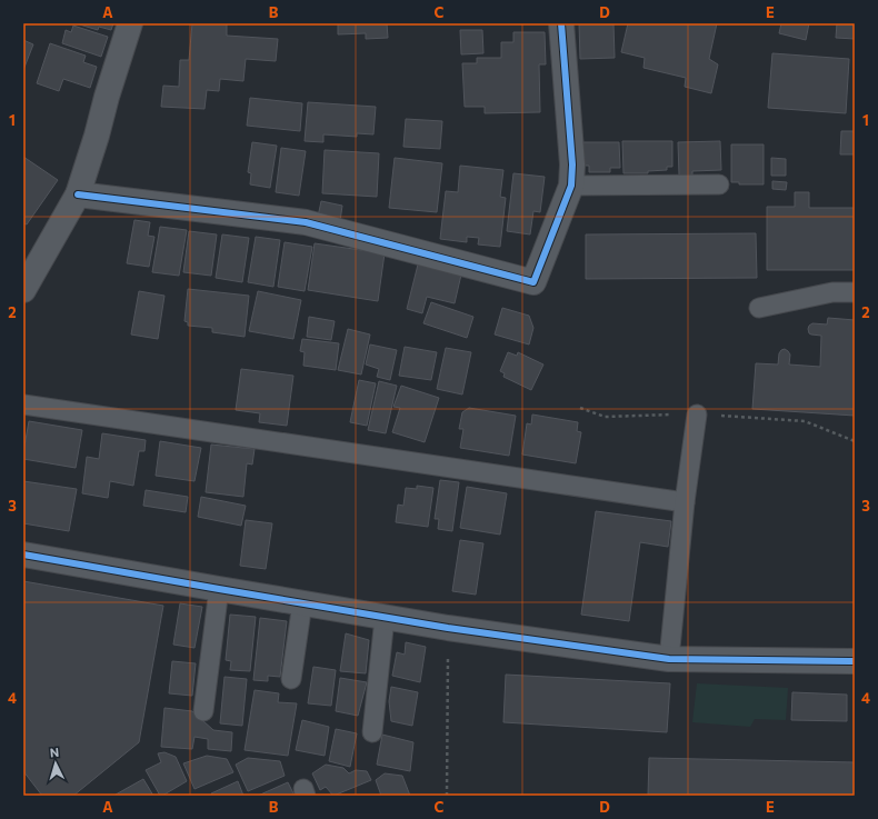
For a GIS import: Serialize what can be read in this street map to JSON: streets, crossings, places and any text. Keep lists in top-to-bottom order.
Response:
{
  "north": "top",
  "grid": {
    "columns": [
      "A",
      "B",
      "C",
      "D",
      "E"
    ],
    "rows": [
      "1",
      "2",
      "3",
      "4"
    ]
  }
}
